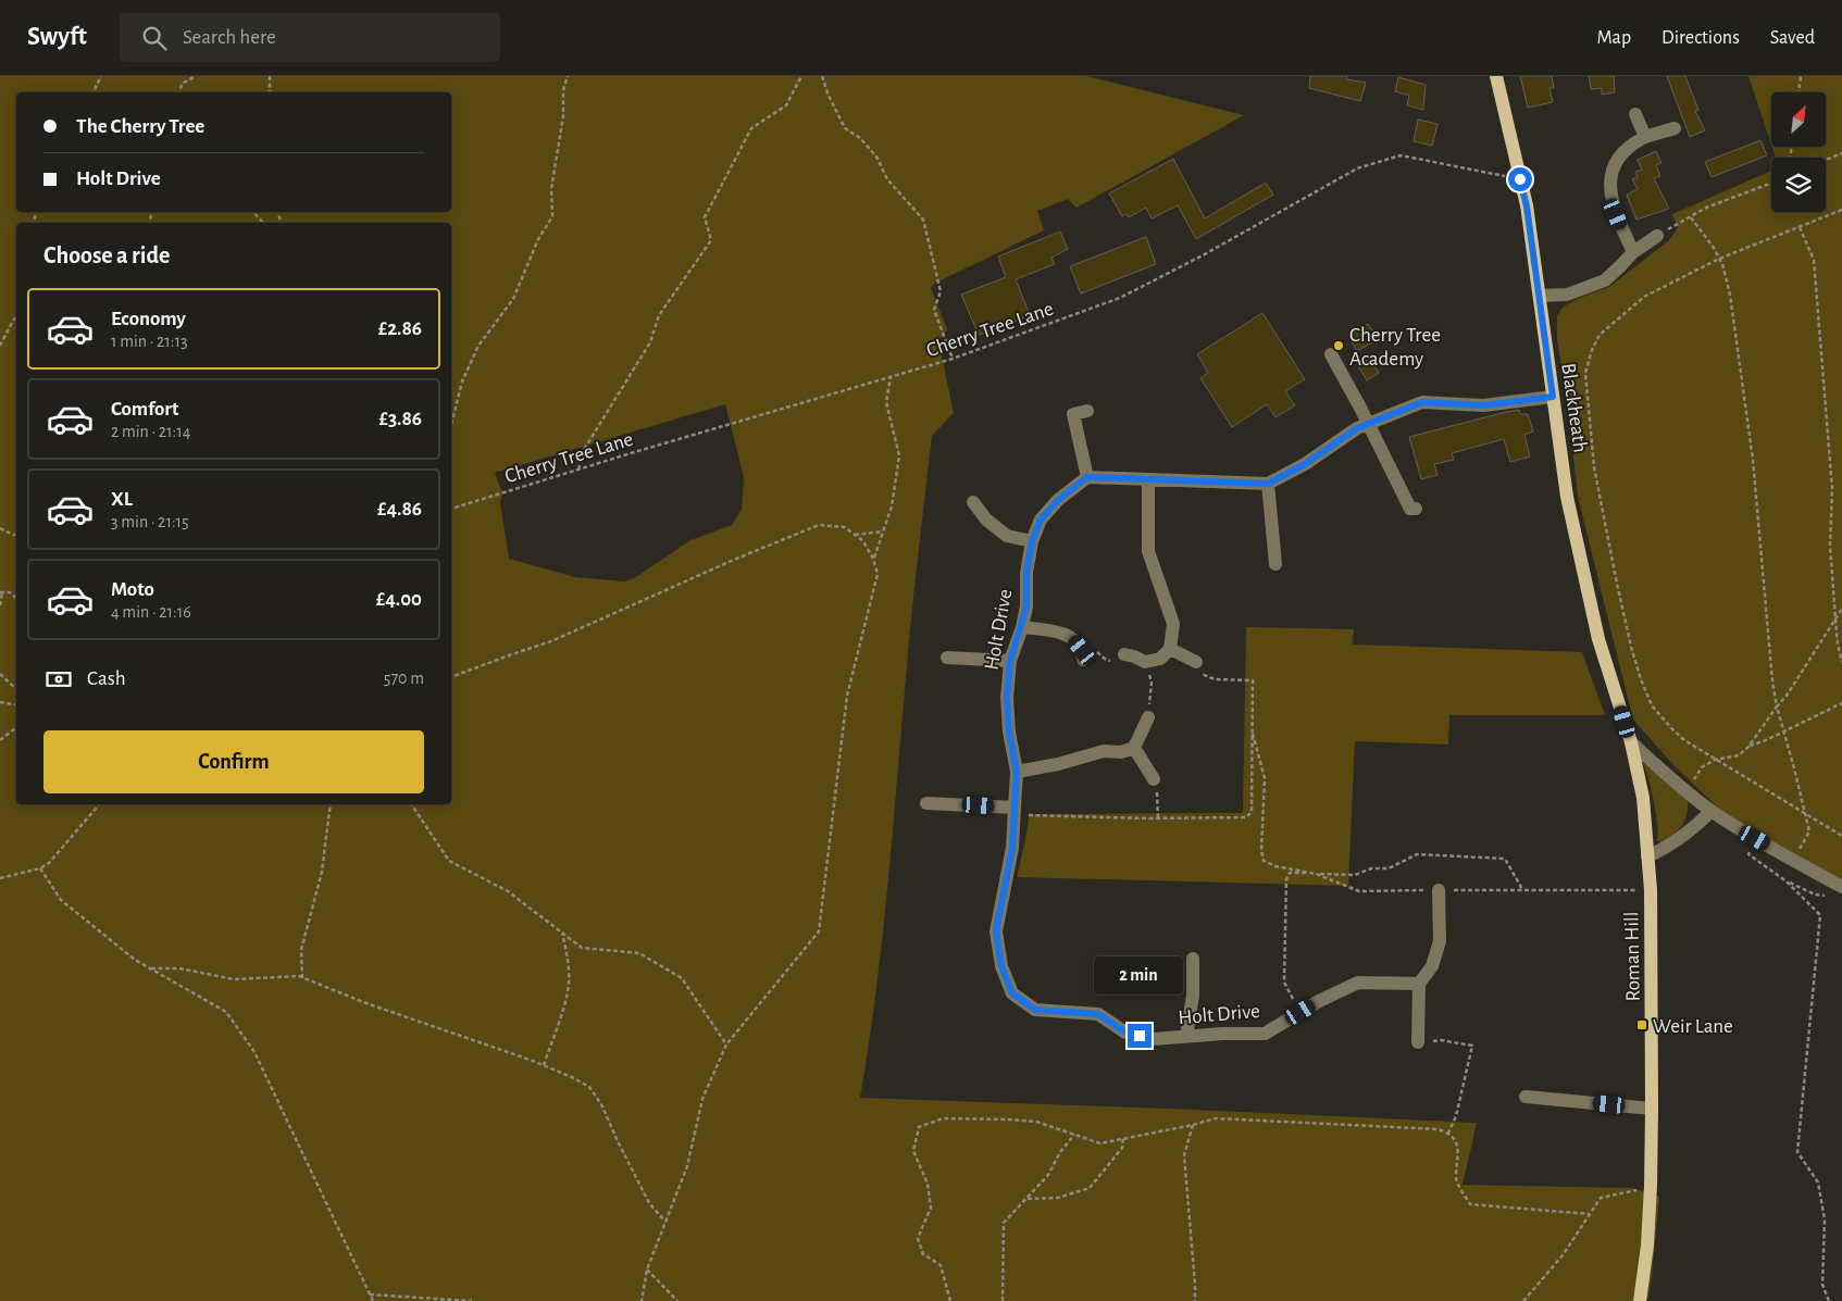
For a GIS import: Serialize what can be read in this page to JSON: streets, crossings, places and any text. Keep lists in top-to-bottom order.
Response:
{
  "streets": {
    "main road": ["Blackheath", "Roman Hill"],
    "street": ["Holt Drive"],
    "path": ["Cherry Tree Lane"]
  },
  "crossings": [
    ["Cherry Tree Lane", "Blackheath"],
    ["Blackheath", "Roman Hill"]
  ],
  "places": {
    "other": ["Cherry Tree Academy"],
    "transit": ["Weir Lane"]
  },
  "north": "top right",
  "page": {
    "header": "Swyft",
    "search": "Search here",
    "nav": ["Map", "Directions", "Saved"],
    "banner": ["The Cherry Tree", "Holt Drive"],
    "heading": "Choose a ride",
    "list": [
      {
        "name": "Economy",
        "note": "1 min · 21:13",
        "value": "£2.86"
      },
      {
        "name": "Comfort",
        "note": "2 min · 21:14",
        "value": "£3.86"
      },
      {
        "name": "XL",
        "note": "3 min · 21:15",
        "value": "£4.86"
      },
      {
        "name": "Moto",
        "note": "4 min · 21:16",
        "value": "£4.00"
      }
    ],
    "pay": ["Cash", "570 m"],
    "buttons": "Confirm",
    "bubble": "2 min"
  }
}
